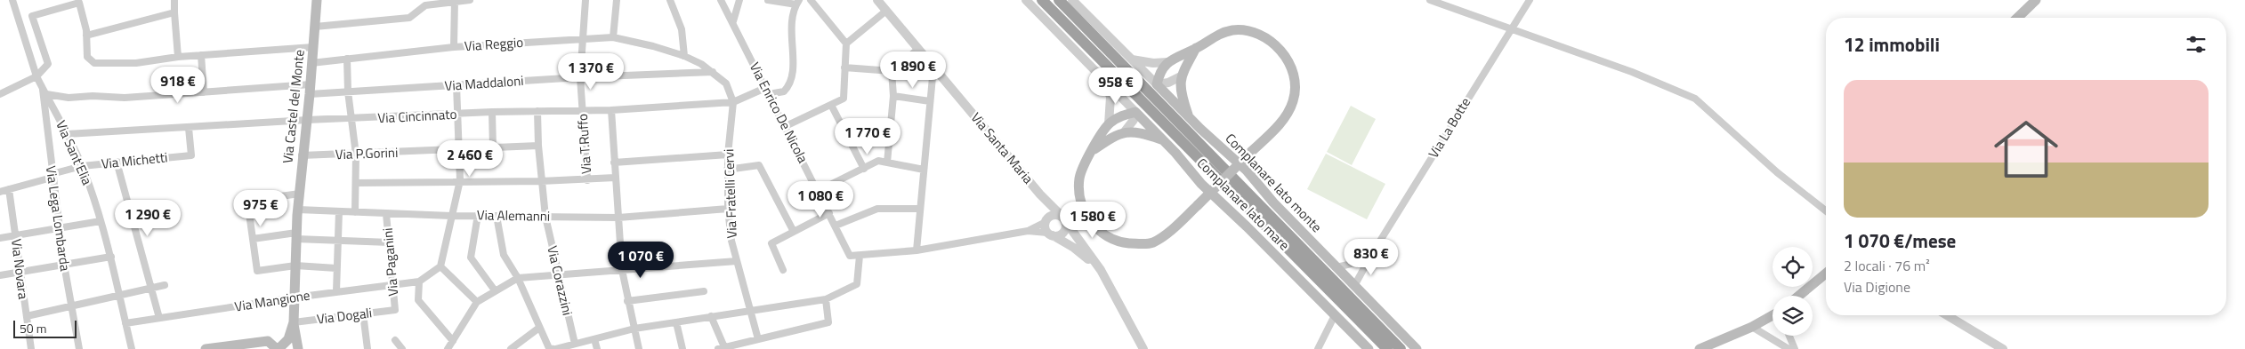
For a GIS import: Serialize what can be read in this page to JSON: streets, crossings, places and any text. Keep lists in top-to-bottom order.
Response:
{
  "streets": {
    "main road": ["Via Castel del Monte", "Complanare lato monte", "Complanare lato mare"],
    "street": [
      "Via Reggio",
      "Via Maddaloni",
      "Via Enrico De Nicola",
      "Via Cincinnato",
      "Via La Botte",
      "Via T.Ruffo",
      "Via Santa Maria",
      "Via Sant'Elia",
      "Via P.Gorini",
      "Via Michetti",
      "Via Fratelli Cervi",
      "Via Alemanni",
      "Via Lega Lombarda",
      "Via Paganini",
      "Via Novara",
      "Via Corazzini",
      "Via Mangione",
      "Via Dogali"
    ]
  },
  "crossings": [
    ["Via Reggio", "Via Maddaloni"],
    ["Via Reggio", "Via Castel del Monte"],
    ["Via Reggio", "Via Cincinnato"],
    ["Via Reggio", "Via T.Ruffo"],
    ["Via Reggio", "Via Fratelli Cervi"],
    ["Via Maddaloni", "Via Castel del Monte"],
    ["Via Maddaloni", "Via T.Ruffo"],
    ["Via Maddaloni", "Via Sant'Elia"],
    ["Via Maddaloni", "Via Lega Lombarda"],
    ["Via Castel del Monte", "Via Cincinnato"],
    ["Via Castel del Monte", "Via P.Gorini"],
    ["Via Castel del Monte", "Via Alemanni"],
    ["Via Castel del Monte", "Via Mangione"],
    ["Via Castel del Monte", "Via Dogali"],
    ["Via Enrico De Nicola", "Via Cincinnato"],
    ["Via Cincinnato", "Via T.Ruffo"],
    ["Via Cincinnato", "Via Sant'Elia"],
    ["Via Cincinnato", "Via Michetti"],
    ["Via Cincinnato", "Via Fratelli Cervi"],
    ["Via Cincinnato", "Via Corazzini"],
    ["Via La Botte", "Complanare lato monte"],
    ["Via Sant'Elia", "Via Michetti"],
    ["Via Sant'Elia", "Via Lega Lombarda"],
    ["Via Sant'Elia", "Via Mangione"],
    ["Via P.Gorini", "Via Corazzini"],
    ["Via Michetti", "Via Lega Lombarda"],
    ["Via Michetti", "Via Novara"],
    ["Via Fratelli Cervi", "Via Alemanni"],
    ["Via Alemanni", "Via Paganini"],
    ["Via Alemanni", "Via Corazzini"],
    ["Via Paganini", "Via Mangione"],
    ["Via Paganini", "Via Dogali"]
  ],
  "scale_bar": "50 m",
  "page": {
    "heading": "12 immobili",
    "price": [
      "1 890 €",
      "1 370 €",
      "918 €",
      "958 €",
      "1 770 €",
      "2 460 €",
      "1 080 €",
      "975 €",
      "1 290 €",
      "1 580 €",
      "830 €",
      "1 070 €"
    ],
    "list": [
      {
        "name": "1 070 €/mese",
        "note": "2 locali · 76 m² · Via Digione"
      }
    ],
    "scale": "50 m"
  }
}
